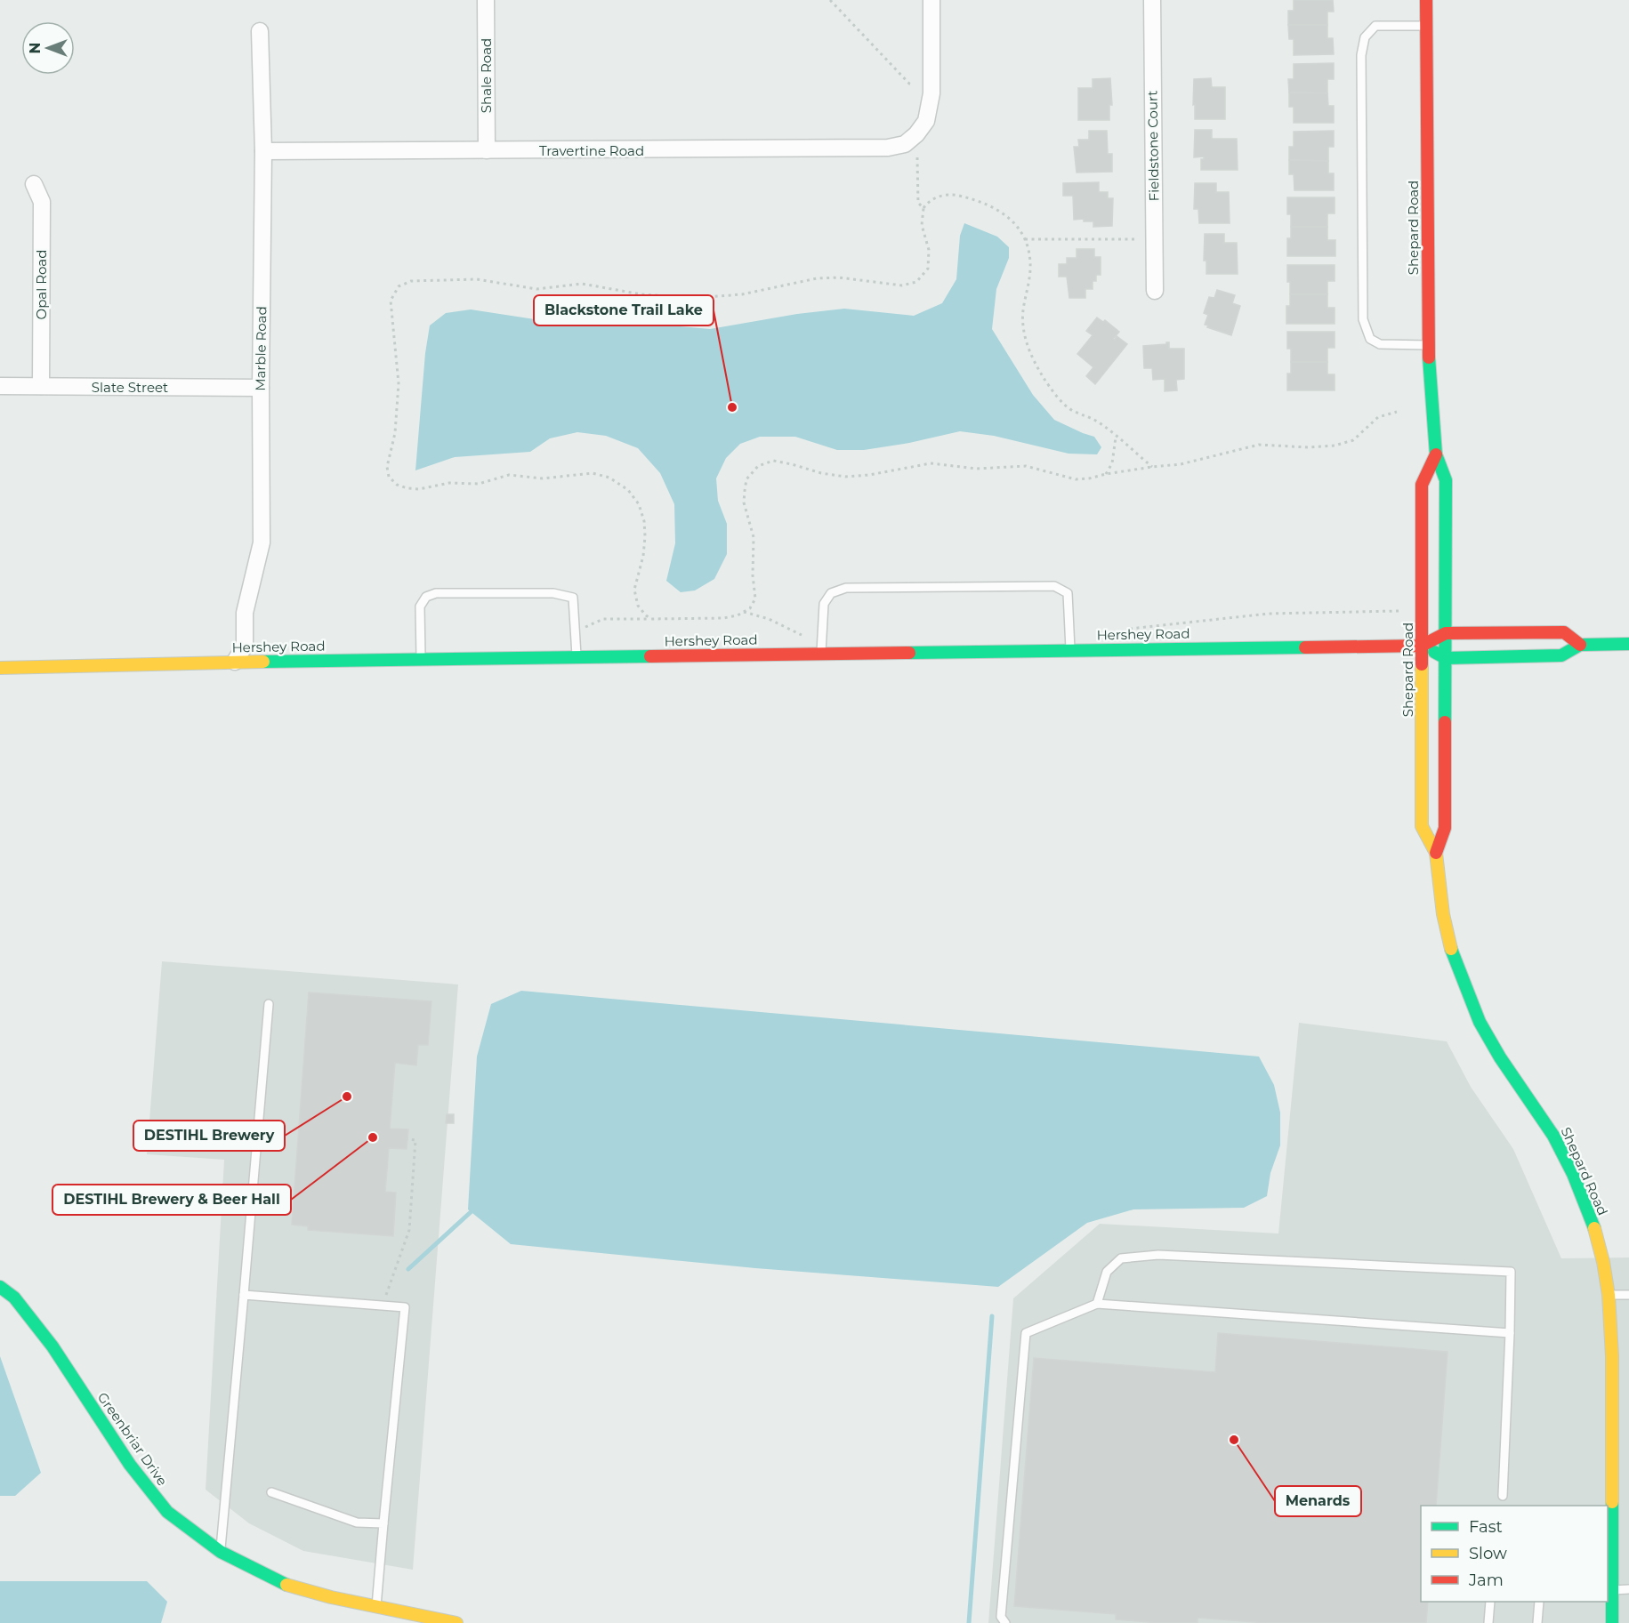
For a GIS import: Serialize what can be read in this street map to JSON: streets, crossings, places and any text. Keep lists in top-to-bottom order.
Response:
{
  "streets": {
    "main road": ["Shepard Road", "Hershey Road", "Greenbriar Drive"],
    "street": [
      "Shale Road",
      "Fieldstone Court",
      "Travertine Road",
      "Opal Road",
      "Marble Road",
      "Slate Street"
    ]
  },
  "crossings": [
    ["Shale Road", "Travertine Road"],
    ["Travertine Road", "Marble Road"],
    ["Shepard Road", "Hershey Road"],
    ["Opal Road", "Slate Street"],
    ["Marble Road", "Slate Street"],
    ["Marble Road", "Hershey Road"]
  ],
  "places": [
    "Blackstone Trail Lake",
    "DESTIHL Brewery",
    "DESTIHL Brewery & Beer Hall",
    "Menards"
  ],
  "legend": ["Fast", "Slow", "Jam"],
  "north": "left"
}
